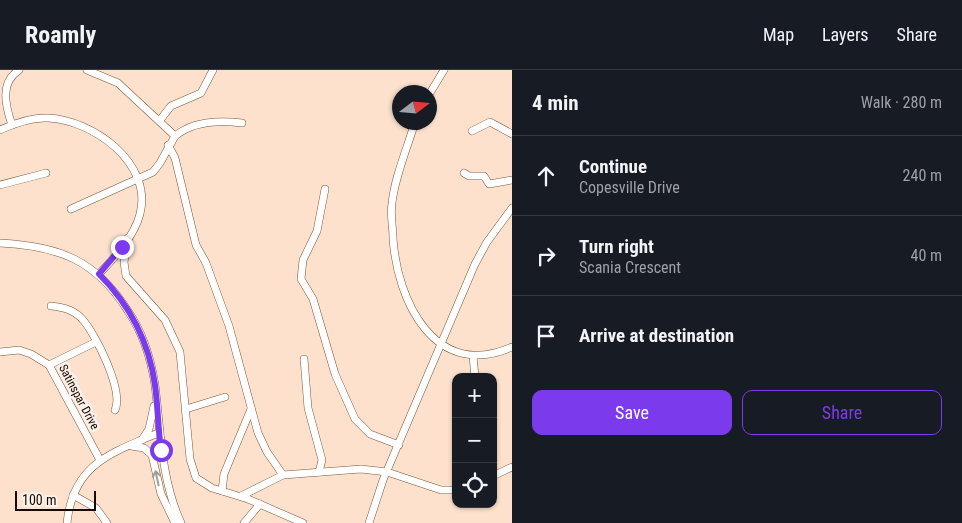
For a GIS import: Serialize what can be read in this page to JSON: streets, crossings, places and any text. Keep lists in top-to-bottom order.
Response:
{
  "streets": {
    "street": ["Satinspar Drive"]
  },
  "scale_bar": "100 m",
  "north": "right",
  "page": {
    "header": "Roamly",
    "nav": ["Map", "Layers", "Share"],
    "heading": ["4 min", "Walk · 280 m"],
    "list": [
      ["Continue", "Copesville Drive", "240 m"],
      ["Turn right", "Scania Crescent", "40 m"],
      "Arrive at destination"
    ],
    "map_buttons": ["+", "−"],
    "buttons": ["Save", "Share"],
    "scale": "100 m"
  }
}
